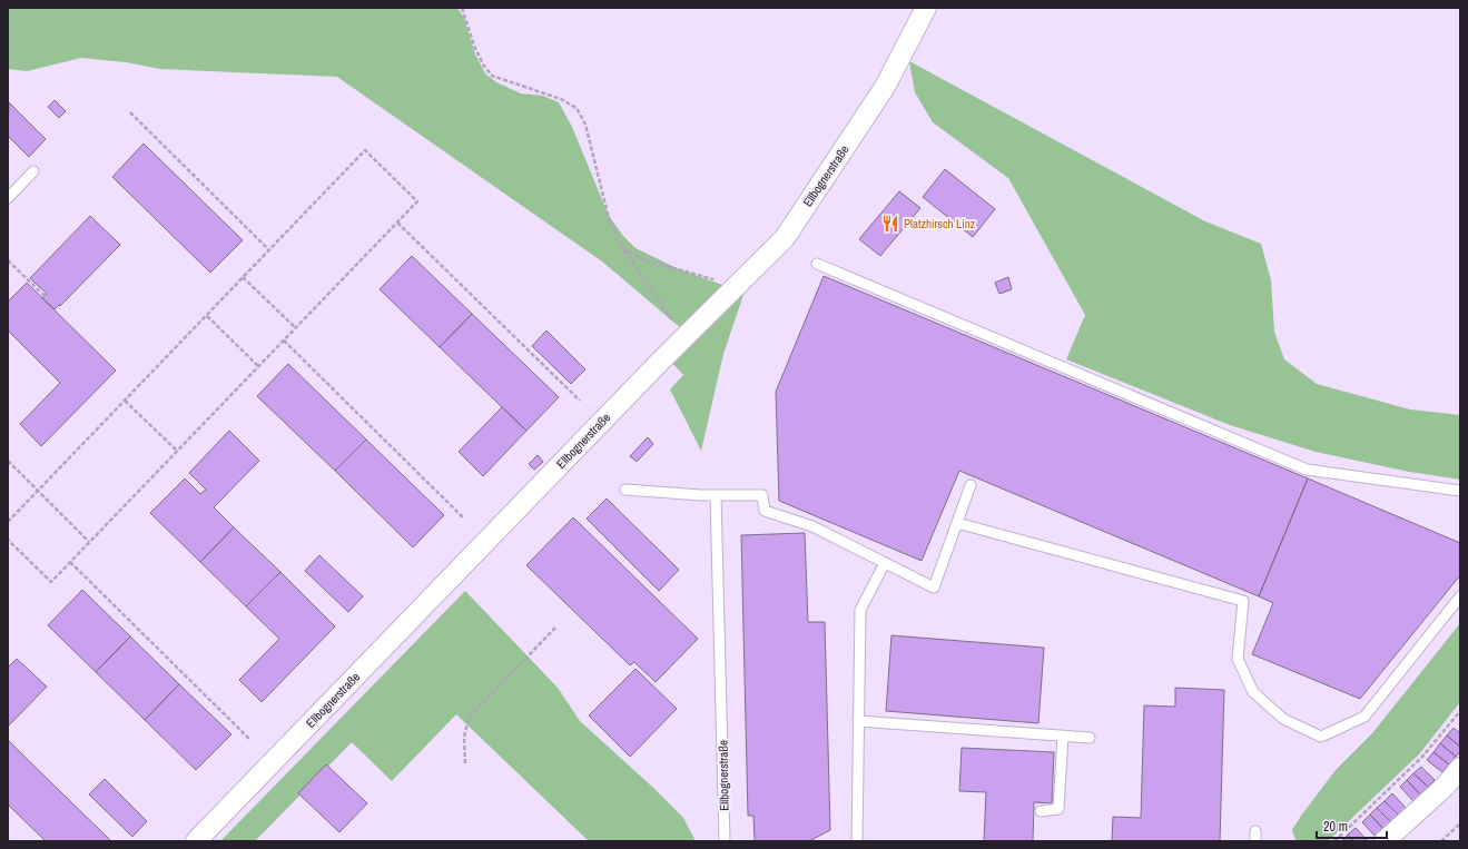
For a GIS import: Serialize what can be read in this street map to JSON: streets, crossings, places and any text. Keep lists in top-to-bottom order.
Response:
{
  "streets": {
    "street": ["Ellbognerstraße"]
  },
  "places": {
    "restaurant": ["Platzhirsch Linz"]
  },
  "scale_bar": "20 m"
}
